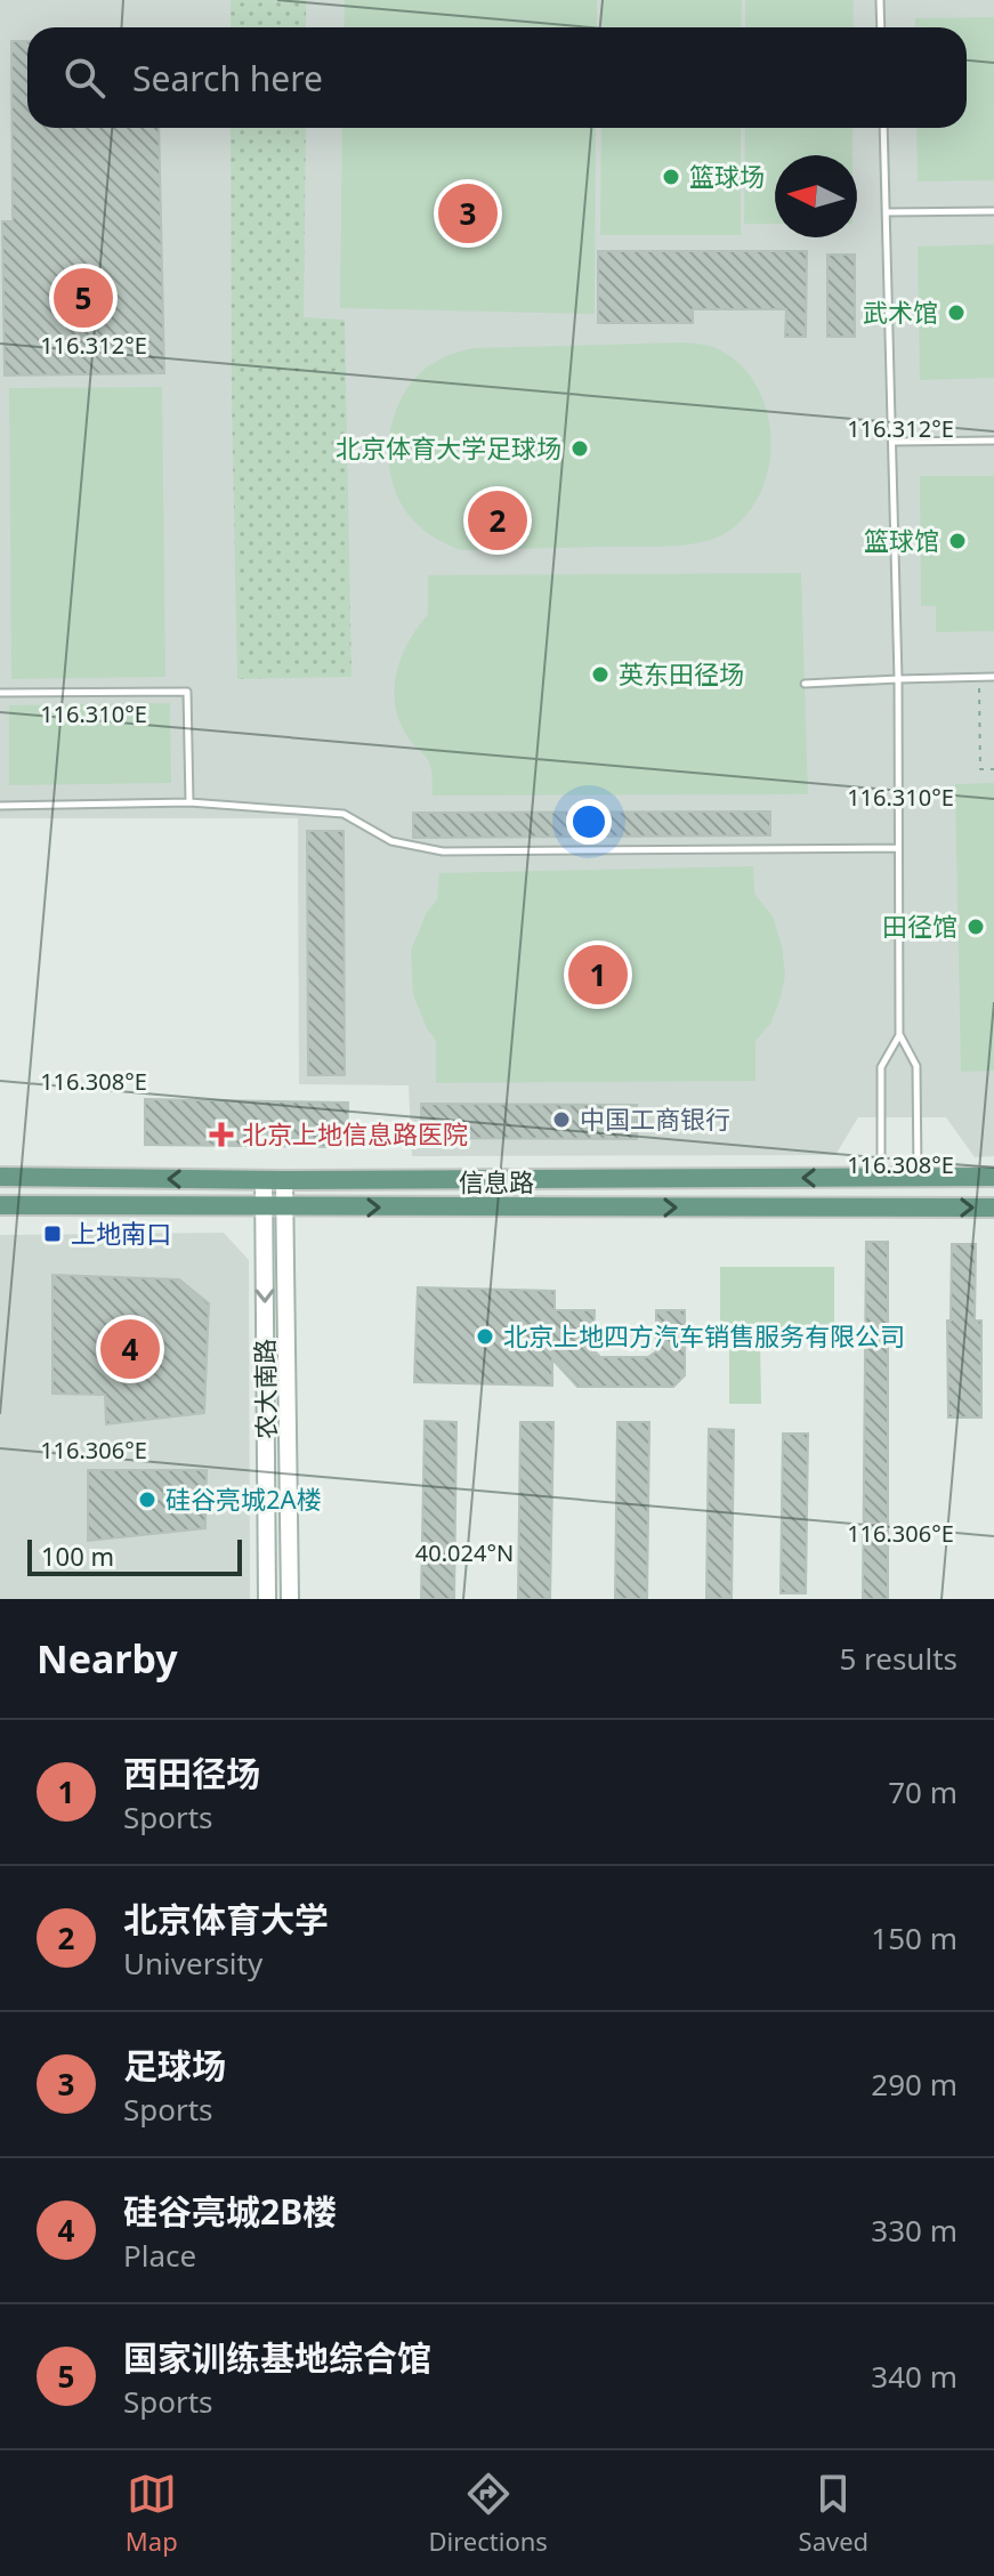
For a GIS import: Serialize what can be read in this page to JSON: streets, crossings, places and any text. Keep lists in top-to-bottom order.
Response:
{
  "streets": {
    "main road": ["信息路", "农大南路"]
  },
  "crossings": [
    ["信息路", "农大南路"]
  ],
  "places": {
    "other": [
      "篮球场",
      "武术馆",
      "北京体育大学足球场",
      "篮球馆",
      "英东田径场",
      "田径馆",
      "中国工商银行",
      "北京上地四方汽车销售服务有限公司",
      "硅谷亮城2A楼"
    ],
    "health": ["北京上地信息路医院"],
    "transit": ["上地南口"]
  },
  "scale_bar": "100 m",
  "north": "left",
  "page": {
    "search": "Search here",
    "pins": [
      "3",
      "5",
      "2",
      "1",
      "4"
    ],
    "scale": "100 m",
    "heading": ["Nearby", "5 results"],
    "list": [
      {
        "mark": "1",
        "name": "西田径场",
        "note": "Sports",
        "value": "70 m"
      },
      {
        "mark": "2",
        "name": "北京体育大学",
        "note": "University",
        "value": "150 m"
      },
      {
        "mark": "3",
        "name": "足球场",
        "note": "Sports",
        "value": "290 m"
      },
      {
        "mark": "4",
        "name": "硅谷亮城2B楼",
        "note": "Place",
        "value": "330 m"
      },
      {
        "mark": "5",
        "name": "国家训练基地综合馆",
        "note": "Sports",
        "value": "340 m"
      }
    ],
    "nav": ["Map", "Directions", "Saved"]
  },
  "coordinates": [
    "116.312°E",
    "116.310°E",
    "116.308°E",
    "116.306°E",
    "40.024°N"
  ]
}
